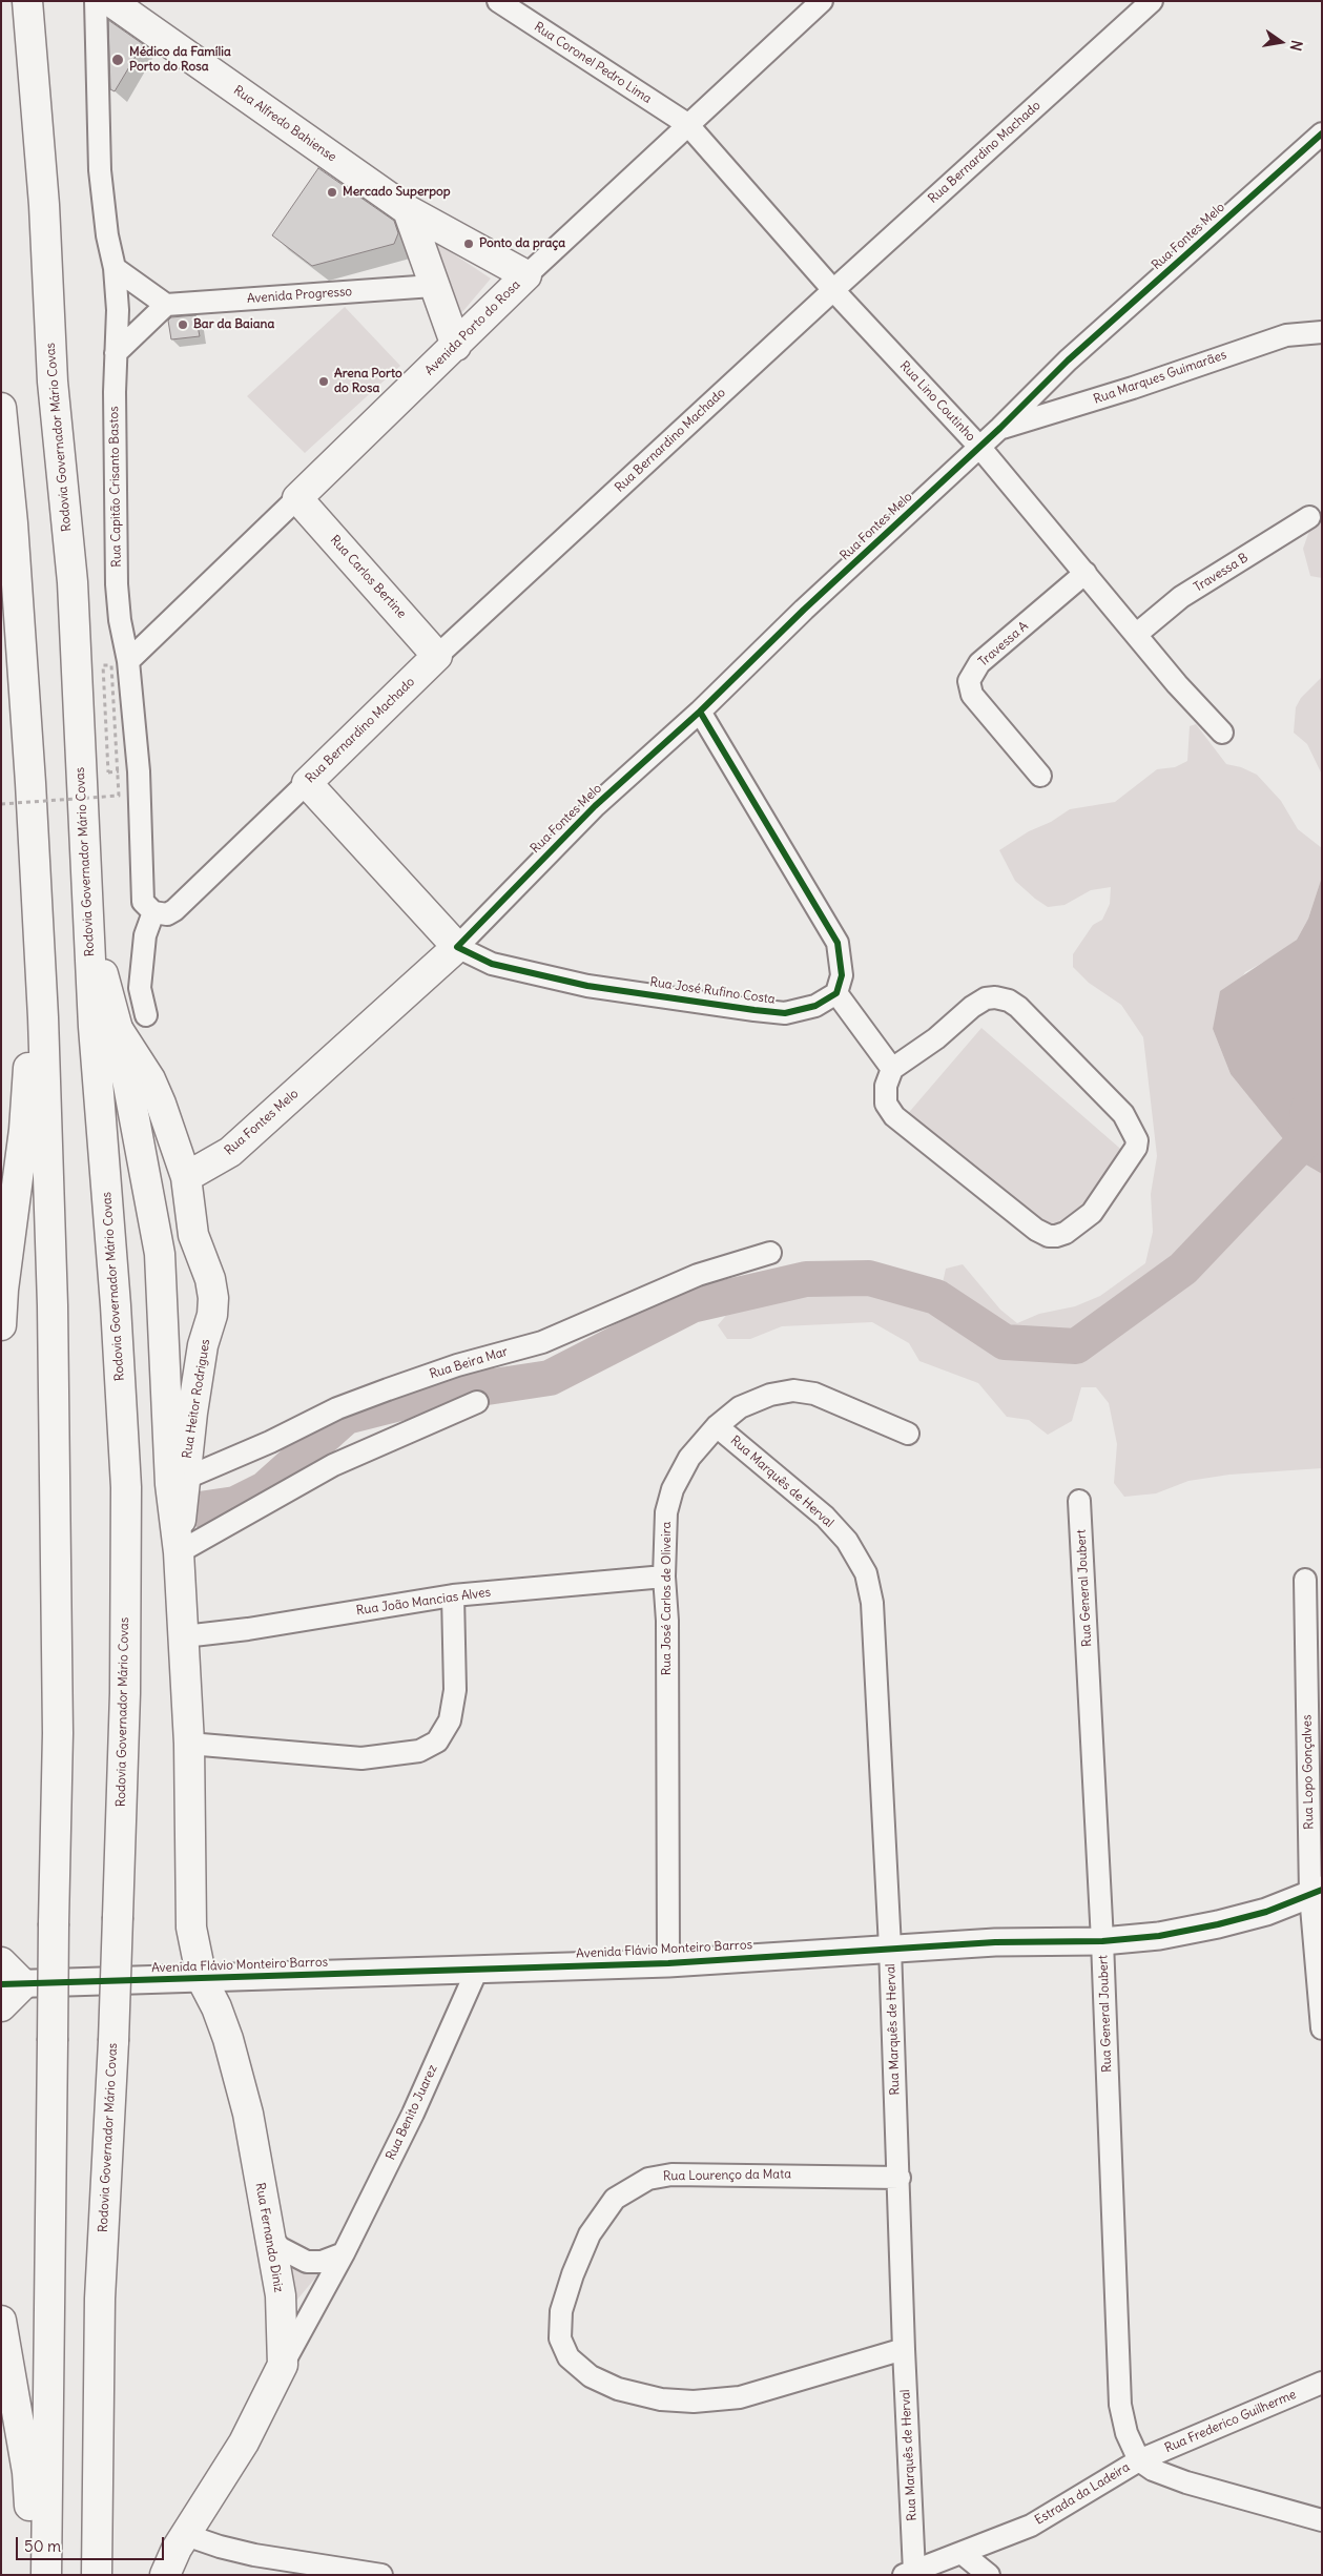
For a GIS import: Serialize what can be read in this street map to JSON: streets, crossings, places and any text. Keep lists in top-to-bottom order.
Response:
{
  "streets": {
    "main road": [
      "Rua Alfredo Bahiense",
      "Rua Bernardino Machado",
      "Rua Fontes Melo",
      "Avenida Porto do Rosa",
      "Rodovia Governador Mário Covas",
      "Rua Carlos Bertine",
      "Rua José Rufino Costa",
      "Rua Heitor Rodrigues",
      "Rua Fernando Diniz"
    ],
    "street": [
      "Rua Coronel Pedro Lima",
      "Avenida Progresso",
      "Rua Marques Guimarães",
      "Rua Lino Coutinho",
      "Rua Capitão Crisanto Bastos",
      "Travessa B",
      "Travessa A",
      "Rua Beira Mar",
      "Rua Marquês de Herval",
      "Rua General Joubert",
      "Rua José Carlos de Oliveira",
      "Rua João Mancias Alves",
      "Rua Lopo Gonçalves",
      "Avenida Flávio Monteiro Barros",
      "Rua Benito Juarez",
      "Rua Lourenço da Mata",
      "Rua Frederico Guilherme",
      "Estrada da Ladeira"
    ]
  },
  "crossings": [
    ["Rua Coronel Pedro Lima", "Avenida Porto do Rosa"],
    ["Rua Coronel Pedro Lima", "Rua Lino Coutinho"],
    ["Rua Alfredo Bahiense", "Avenida Porto do Rosa"],
    ["Rua Bernardino Machado", "Rua Lino Coutinho"],
    ["Rua Bernardino Machado", "Rua Capitão Crisanto Bastos"],
    ["Rua Bernardino Machado", "Rua Carlos Bertine"],
    ["Rua Bernardino Machado", "Rua José Rufino Costa"],
    ["Rua Fontes Melo", "Rua Marques Guimarães"],
    ["Rua Fontes Melo", "Rua Lino Coutinho"],
    ["Rua Fontes Melo", "Rua José Rufino Costa"],
    ["Rua Fontes Melo", "Rua Heitor Rodrigues"],
    ["Avenida Porto do Rosa", "Rua Lino Coutinho"],
    ["Avenida Porto do Rosa", "Rua Capitão Crisanto Bastos"],
    ["Avenida Porto do Rosa", "Rua Carlos Bertine"],
    ["Rua Lino Coutinho", "Travessa B"],
    ["Rua Lino Coutinho", "Travessa A"],
    ["Rua Beira Mar", "Rua Heitor Rodrigues"],
    ["Rua Beira Mar", "Rua Fernando Diniz"],
    ["Rua Heitor Rodrigues", "Rua Fernando Diniz"],
    ["Rua Marquês de Herval", "Rua José Carlos de Oliveira"],
    ["Rua Marquês de Herval", "Avenida Flávio Monteiro Barros"],
    ["Rua Marquês de Herval", "Rua Lourenço da Mata"],
    ["Rua Marquês de Herval", "Estrada da Ladeira"],
    ["Rua General Joubert", "Avenida Flávio Monteiro Barros"],
    ["Rua General Joubert", "Rua Frederico Guilherme"],
    ["Rua General Joubert", "Estrada da Ladeira"],
    ["Rua José Carlos de Oliveira", "Rua João Mancias Alves"],
    ["Rua José Carlos de Oliveira", "Avenida Flávio Monteiro Barros"],
    ["Rua João Mancias Alves", "Rua Fernando Diniz"],
    ["Rua Lopo Gonçalves", "Avenida Flávio Monteiro Barros"],
    ["Avenida Flávio Monteiro Barros", "Rua Benito Juarez"],
    ["Avenida Flávio Monteiro Barros", "Rua Fernando Diniz"],
    ["Rua Benito Juarez", "Rua Fernando Diniz"],
    ["Rua Frederico Guilherme", "Estrada da Ladeira"]
  ],
  "places": [
    "Médico da Família Porto do Rosa",
    "Mercado Superpop",
    "Ponto da praça",
    "Bar da Baiana",
    "Arena Porto do Rosa"
  ],
  "scale_bar": "50 m",
  "north": "right"
}
